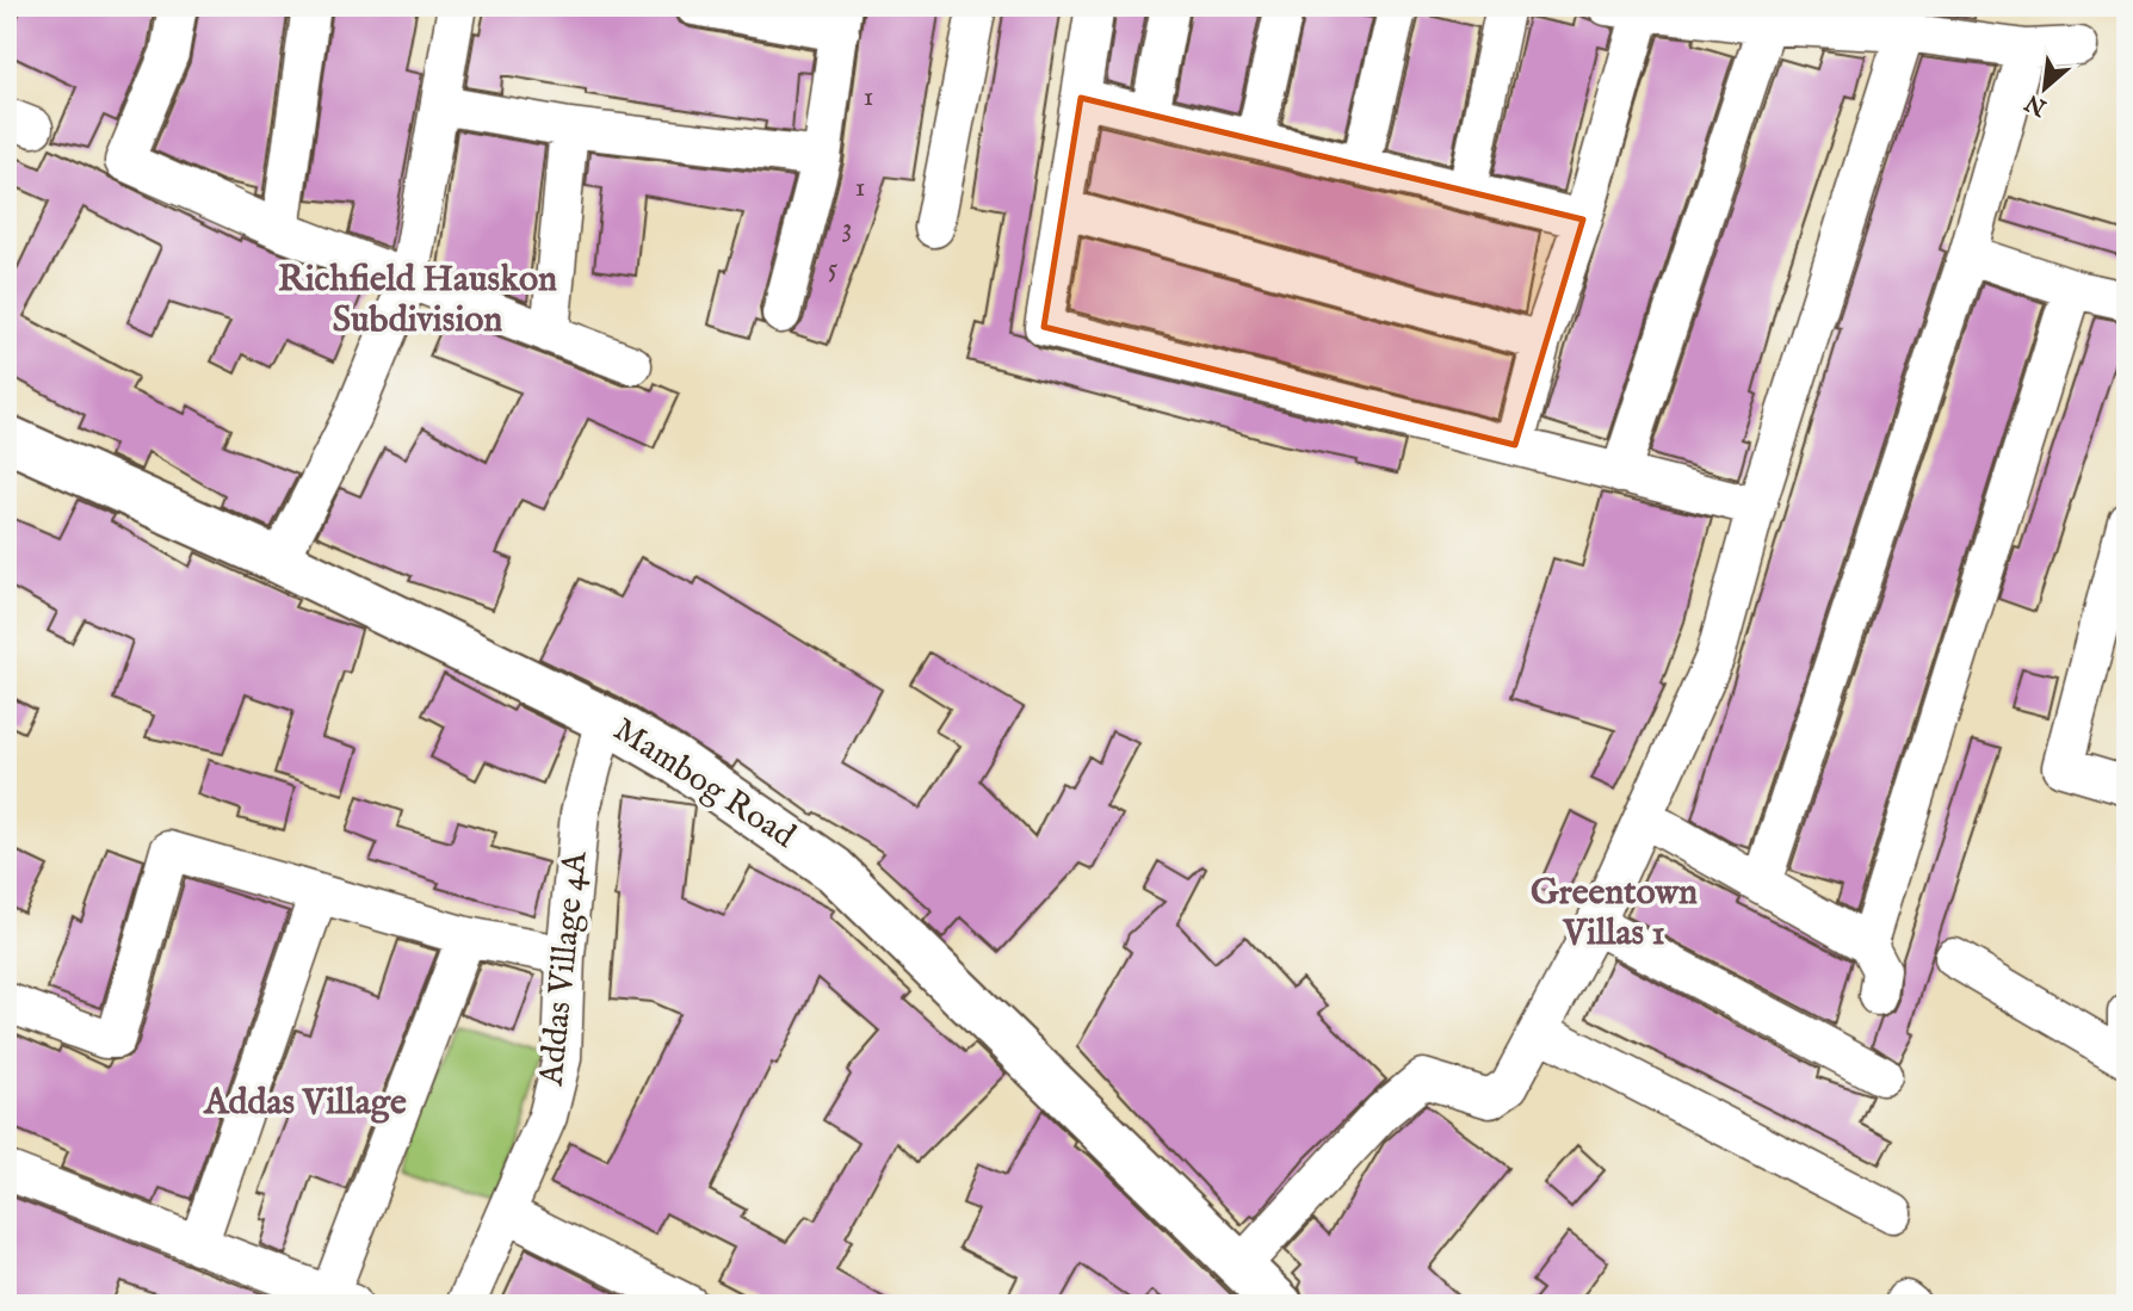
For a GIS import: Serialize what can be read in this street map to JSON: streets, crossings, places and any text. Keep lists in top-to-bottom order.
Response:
{
  "streets": {
    "main road": ["Mambog Road"],
    "street": ["Addas Village 4A"]
  },
  "crossings": [
    ["Mambog Road", "Addas Village 4A"]
  ],
  "districts": ["Richfield Hauskon Subdivision", "Greentown Villas 1", "Addas Village"],
  "house_numbers": [
    "1",
    "1",
    "3",
    "5"
  ],
  "north": "bottom left"
}
